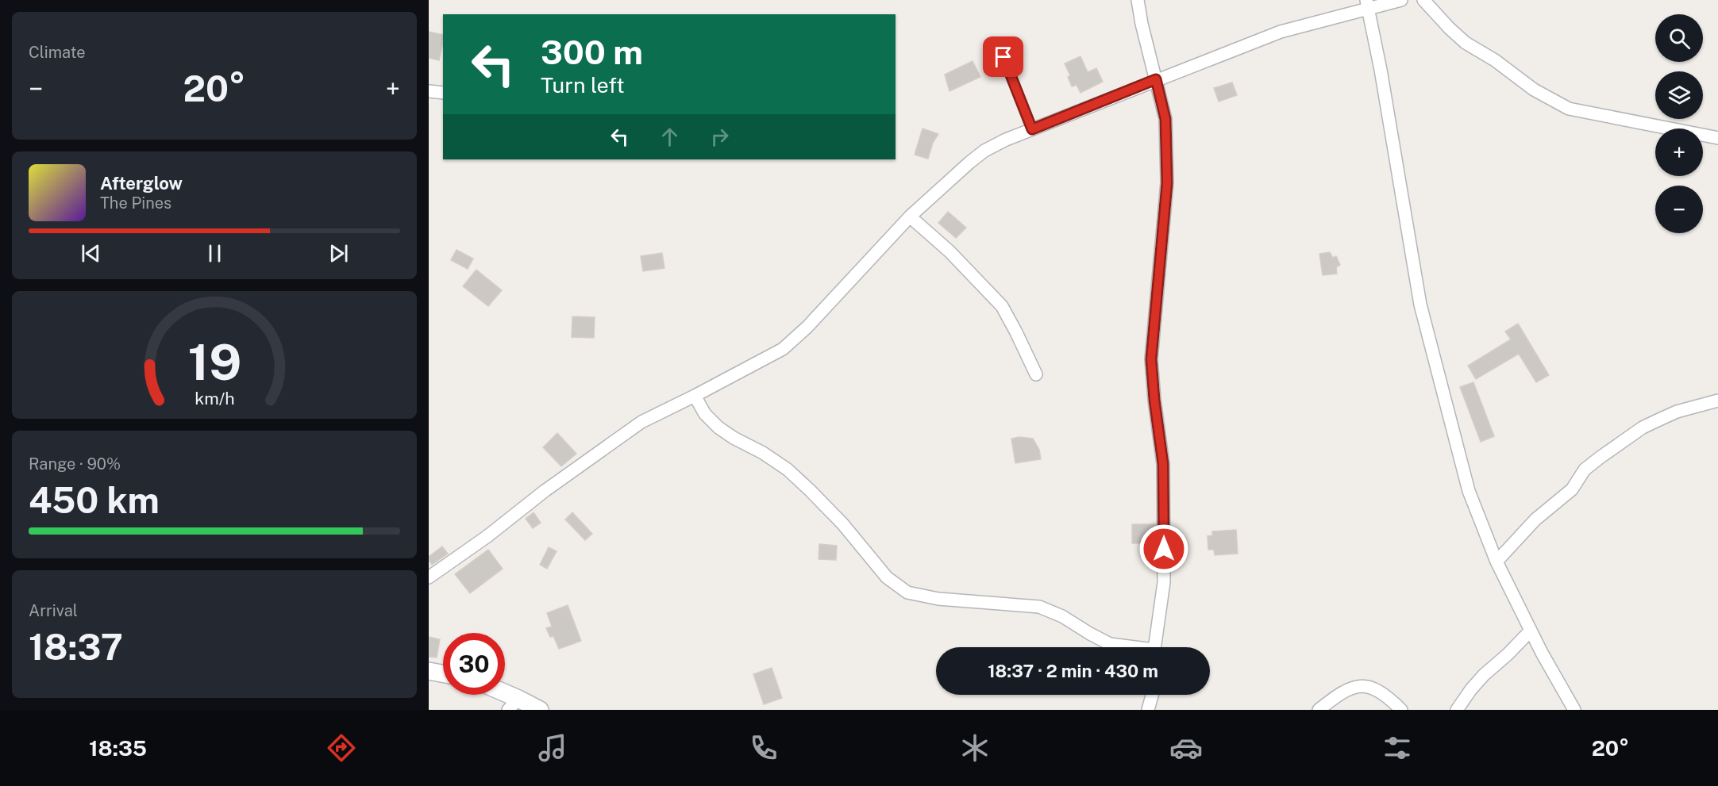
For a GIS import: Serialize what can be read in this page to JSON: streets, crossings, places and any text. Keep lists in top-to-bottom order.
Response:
{
  "page": {
    "tile": [
      "Climate",
      ["Range · 90%", "450 km"],
      ["Arrival", "18:37"]
    ],
    "map_buttons": ["+", "−"],
    "turn": ["300 m", "Turn left"],
    "heat": ["−", "20°", "+"],
    "song": ["Afterglow", "The Pines"],
    "limit": "30",
    "trip": "18:37 · 2 min · 430 m",
    "tabs": ["18:35", "20°"],
    "gauge": ["19", "km/h"]
  }
}
